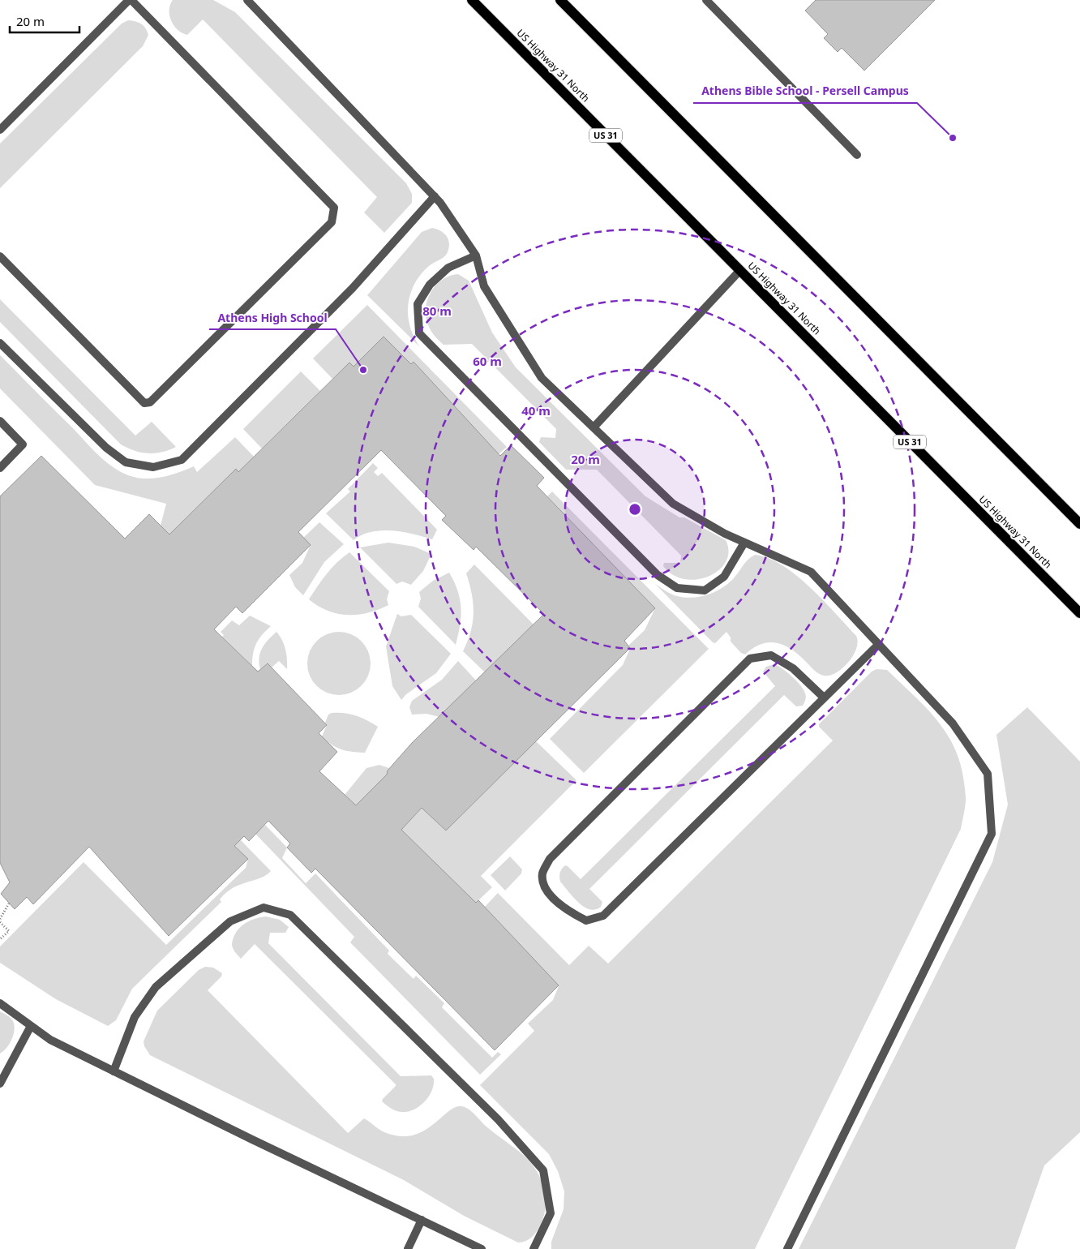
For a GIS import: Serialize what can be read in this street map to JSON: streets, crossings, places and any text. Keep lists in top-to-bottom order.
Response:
{
  "streets": {
    "main road": ["US Highway 31 North", "US 31"]
  },
  "places": ["Athens Bible School - Persell Campus", "Athens High School"],
  "scale_bar": "20 m",
  "rings": [
    "80 m",
    "60 m",
    "40 m",
    "20 m"
  ]
}
